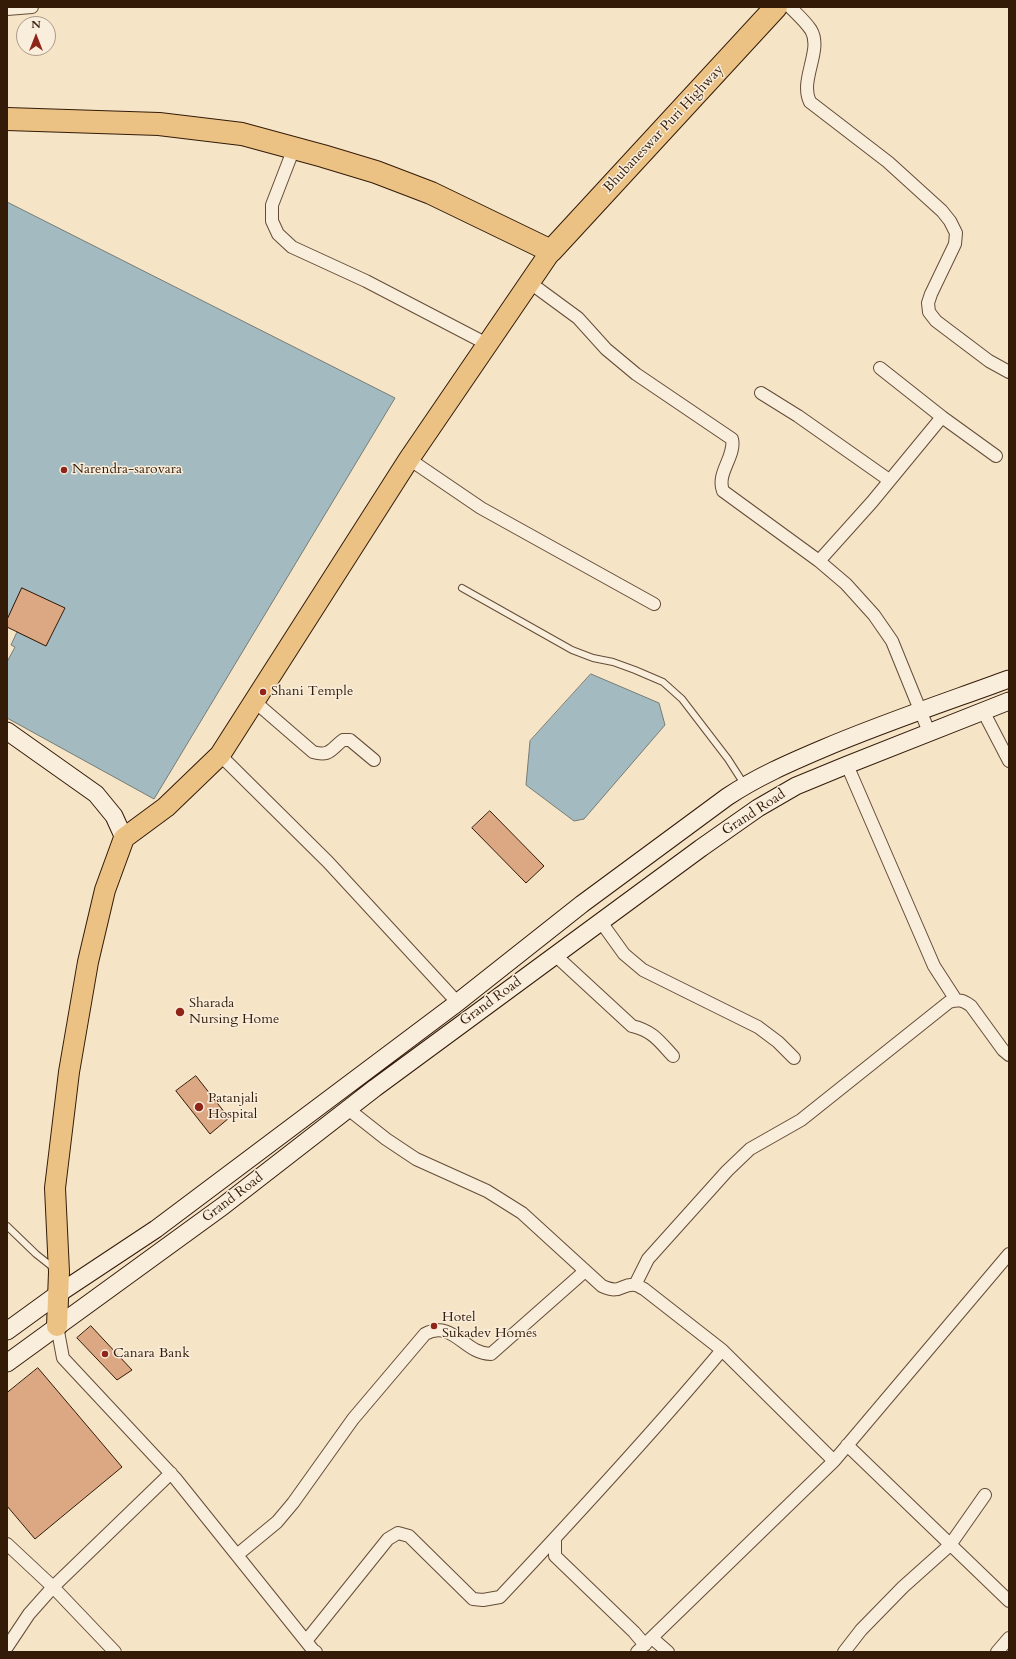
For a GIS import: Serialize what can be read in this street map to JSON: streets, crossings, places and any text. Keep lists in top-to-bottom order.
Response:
{
  "streets": {
    "highway": ["Bhubaneswar Puri Highway"],
    "main road": ["Grand Road"]
  },
  "places": [
    "Narendra-sarovara",
    "Shani Temple",
    "Sharada Nursing Home",
    "Patanjali Hospital",
    "Hotel Sukadev Homes",
    "Canara Bank"
  ],
  "north": "top"
}
